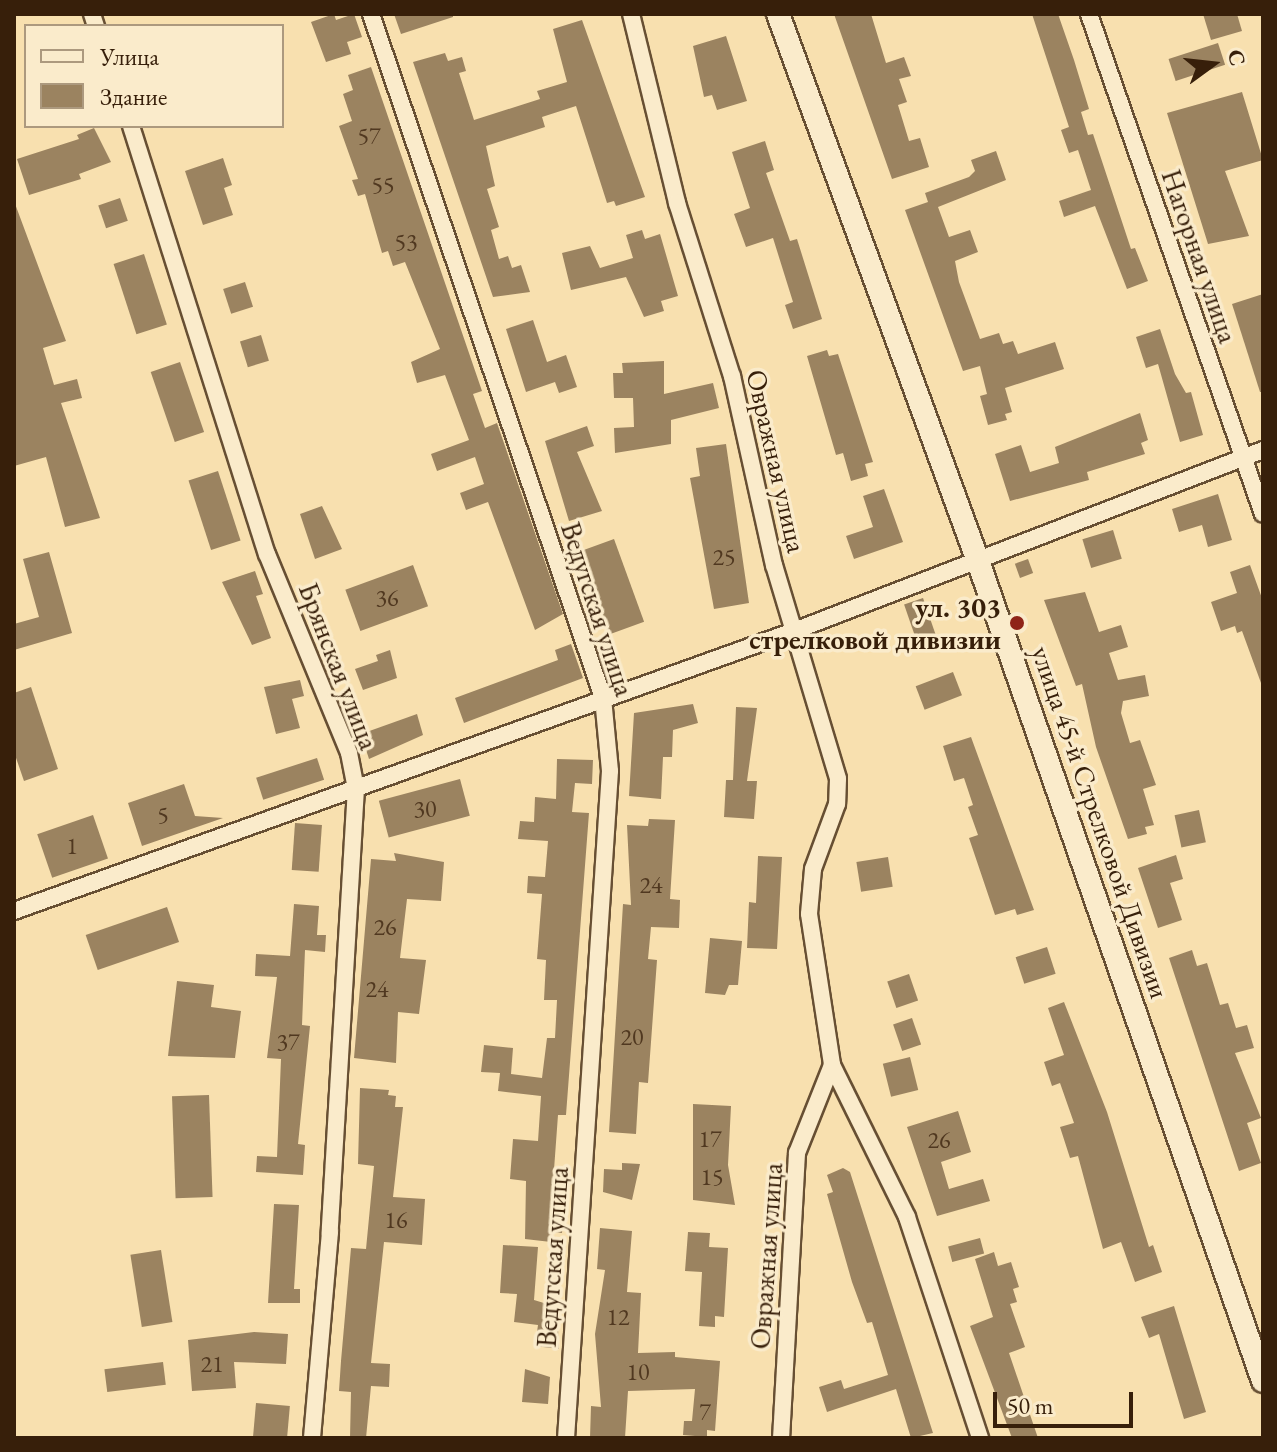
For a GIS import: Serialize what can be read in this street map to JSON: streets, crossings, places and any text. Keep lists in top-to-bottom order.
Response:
{
  "streets": {
    "main road": ["улица 45-й Стрелковой Дивизии"],
    "street": [
      "Нагорная улица",
      "Овражная улица",
      "Ведугская улица",
      "Брянская улица"
    ]
  },
  "places": ["ул. 303 стрелковой дивизии"],
  "house_numbers": [
    "57",
    "55",
    "53",
    "25",
    "36",
    "30",
    "5",
    "1",
    "24",
    "26",
    "24",
    "20",
    "37",
    "17",
    "26",
    "15",
    "16",
    "12",
    "21",
    "10",
    "7"
  ],
  "legend": ["Улица", "Здание"],
  "scale_bar": "50 m",
  "north": "right"
}
